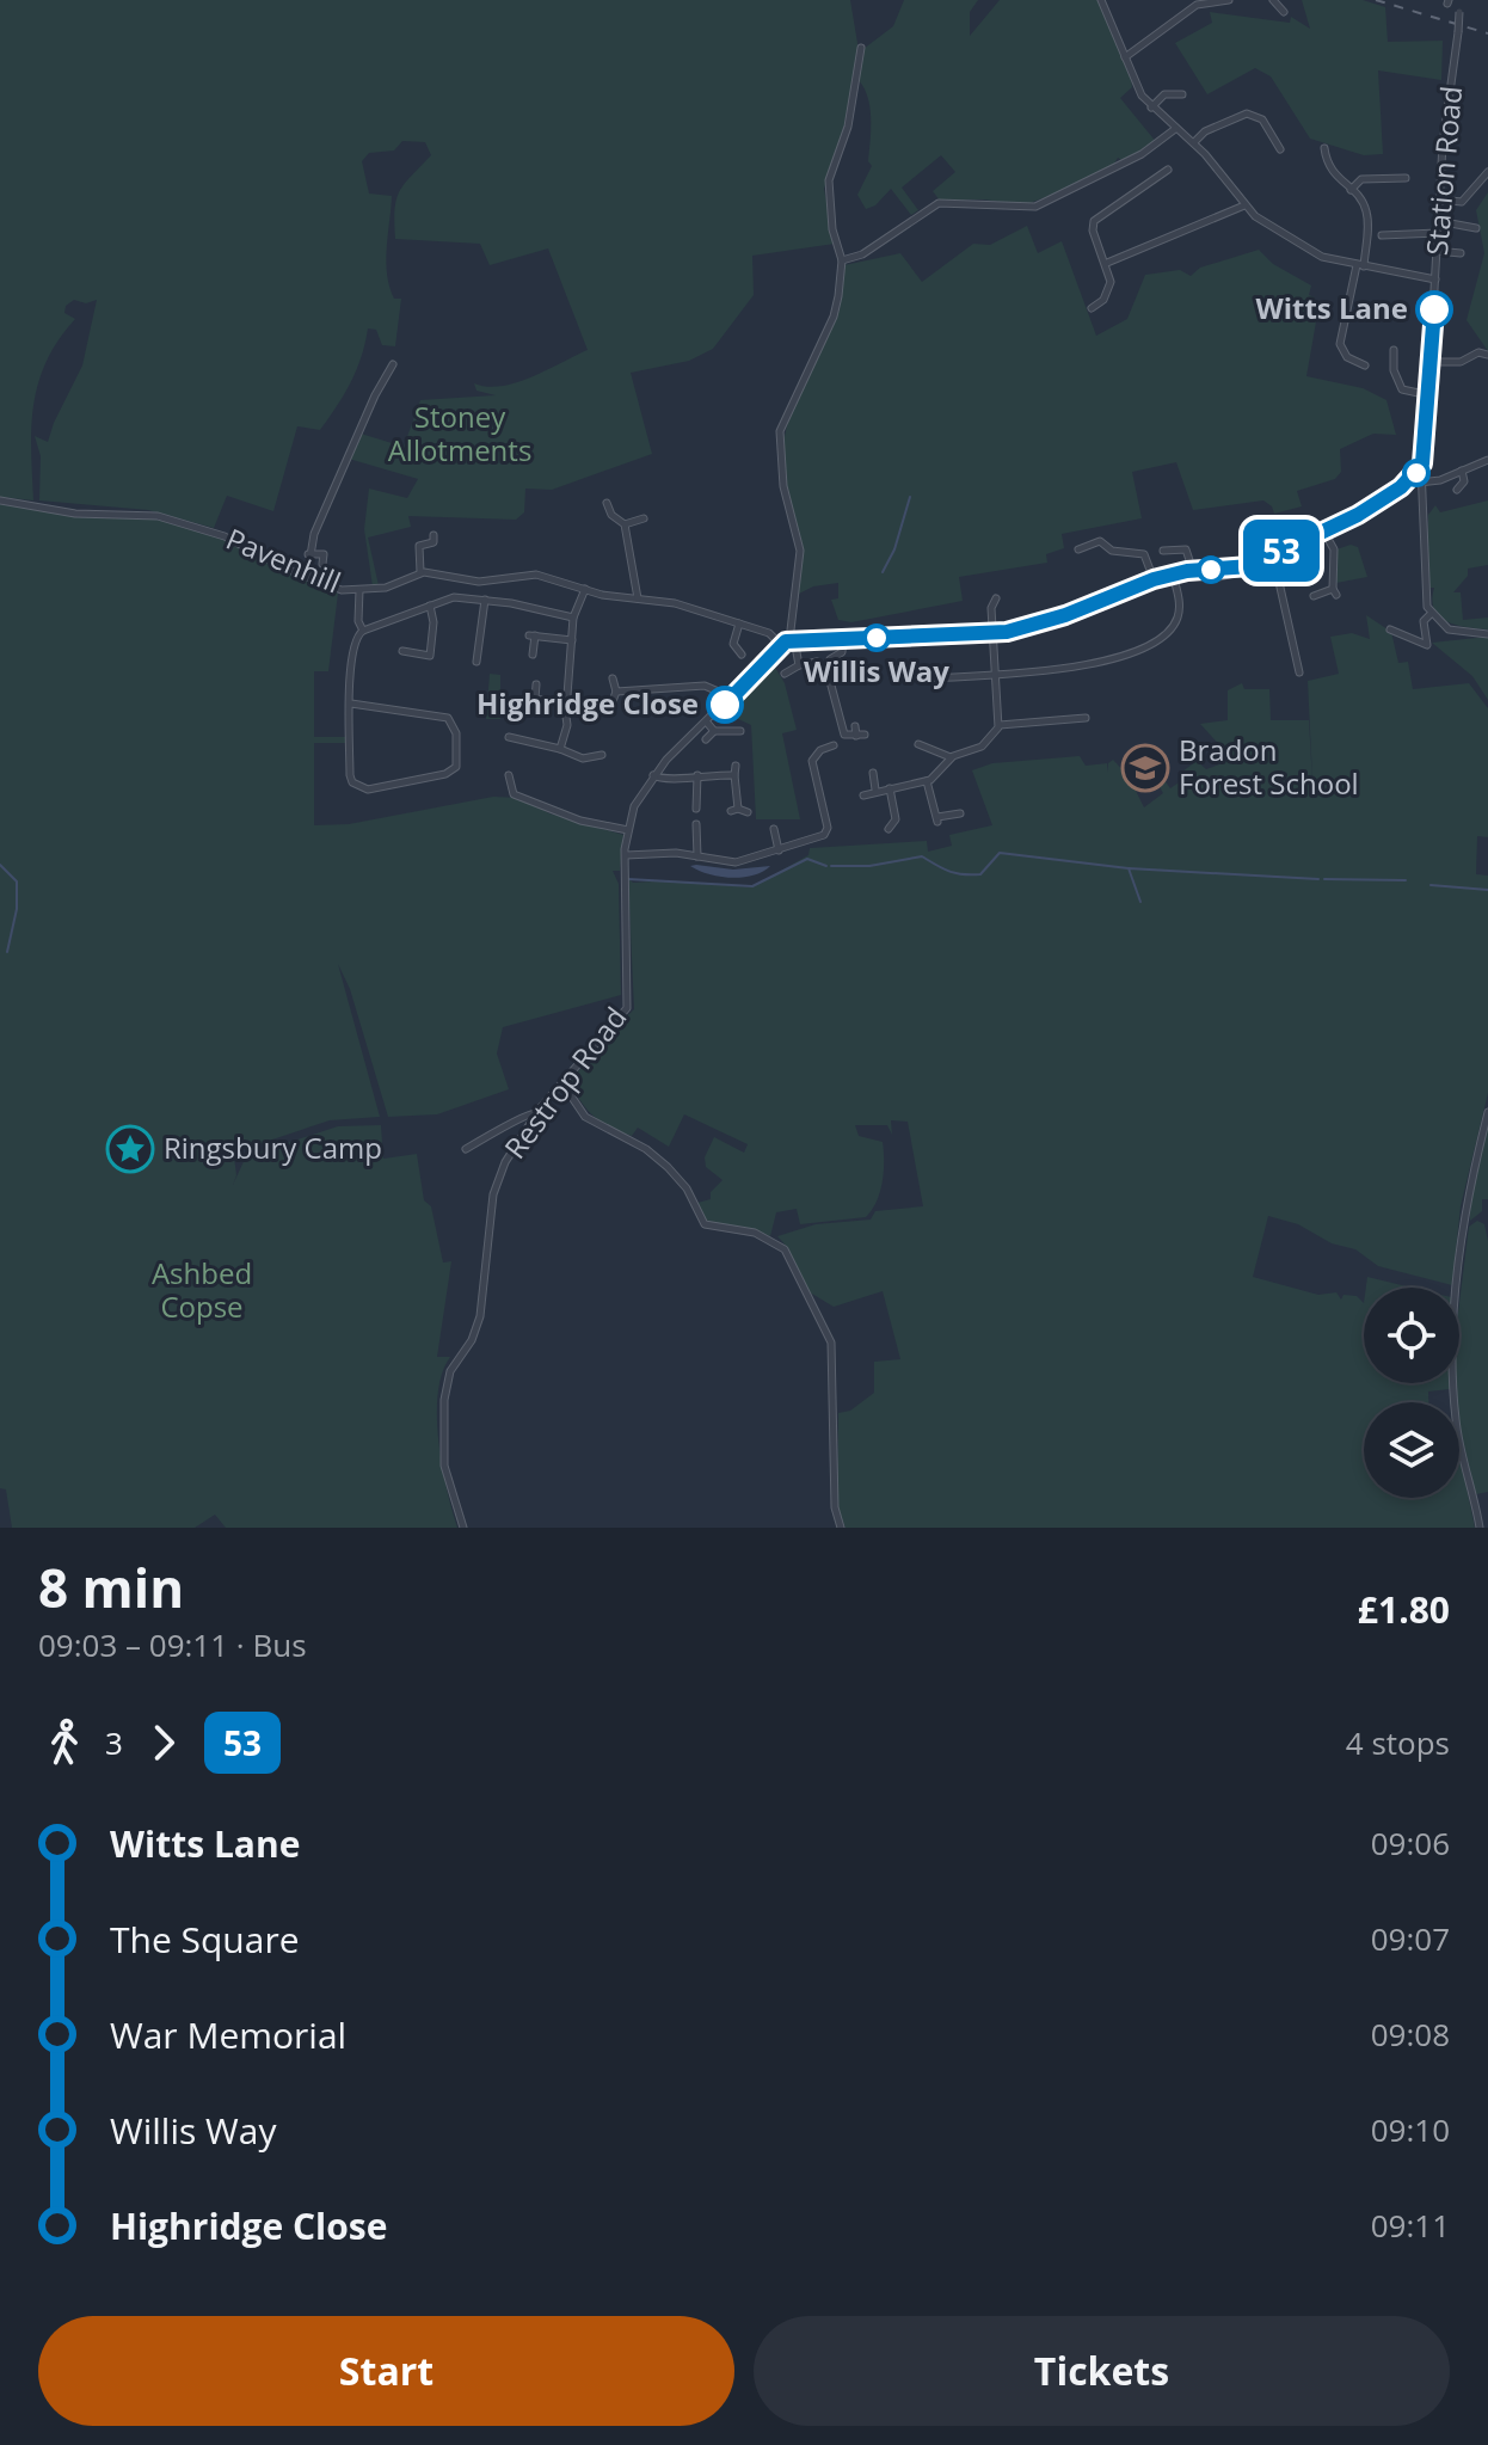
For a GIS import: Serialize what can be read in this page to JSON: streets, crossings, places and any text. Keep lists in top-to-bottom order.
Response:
{
  "streets": {
    "street": ["Station Road", "Pavenhill", "Restrop Road"]
  },
  "crossings": [
    ["Pavenhill", "Restrop Road"]
  ],
  "parks": ["Stoney Allotments", "Ashbed Copse"],
  "places": {
    "other": ["Witts Lane", "Willis Way", "Highridge Close"],
    "school or university": ["Bradon Forest School"],
    "place": ["Ringsbury Camp"]
  },
  "lines": ["bus line 53"],
  "page": {
    "on_map": "53",
    "heading": ["8 min", "09:03 – 09:11 · Bus", "£1.80"],
    "legs": ["3", "53", "4 stops"],
    "list": [
      {
        "name": "Witts Lane",
        "value": "09:06"
      },
      {
        "name": "The Square",
        "value": "09:07"
      },
      {
        "name": "War Memorial",
        "value": "09:08"
      },
      {
        "name": "Willis Way",
        "value": "09:10"
      },
      {
        "name": "Highridge Close",
        "value": "09:11"
      }
    ],
    "buttons": ["Start", "Tickets"]
  }
}
